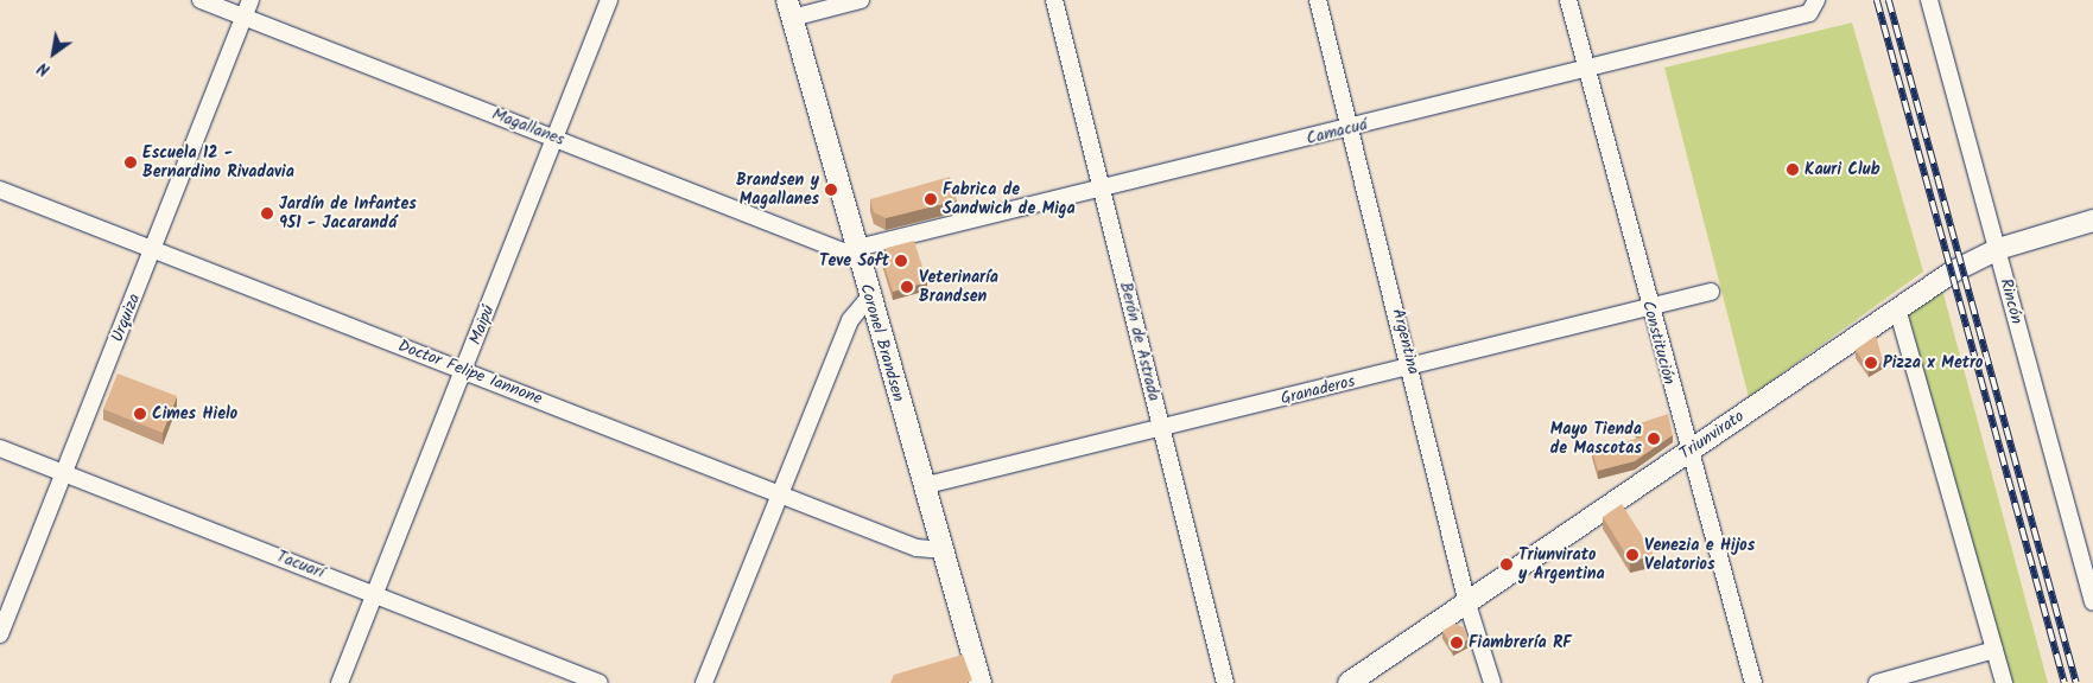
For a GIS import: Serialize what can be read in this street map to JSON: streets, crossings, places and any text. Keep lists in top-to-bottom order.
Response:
{
  "streets": {
    "street": [
      "Magallanes",
      "Camacuá",
      "Rincón",
      "Urquiza",
      "Maipú",
      "Berón de Astrada",
      "Argentina",
      "Coronel Brandsen",
      "Constitución",
      "Doctor Felipe Iannone",
      "Granaderos",
      "Triunvirato",
      "Tacuarí"
    ]
  },
  "crossings": [
    ["Magallanes", "Camacuá"],
    ["Magallanes", "Urquiza"],
    ["Magallanes", "Maipú"],
    ["Magallanes", "Coronel Brandsen"],
    ["Camacuá", "Berón de Astrada"],
    ["Camacuá", "Argentina"],
    ["Camacuá", "Coronel Brandsen"],
    ["Camacuá", "Constitución"],
    ["Rincón", "Triunvirato"],
    ["Urquiza", "Doctor Felipe Iannone"],
    ["Urquiza", "Tacuarí"],
    ["Maipú", "Doctor Felipe Iannone"],
    ["Maipú", "Tacuarí"],
    ["Berón de Astrada", "Granaderos"],
    ["Argentina", "Granaderos"],
    ["Argentina", "Triunvirato"],
    ["Coronel Brandsen", "Doctor Felipe Iannone"],
    ["Coronel Brandsen", "Granaderos"],
    ["Constitución", "Granaderos"],
    ["Constitución", "Triunvirato"]
  ],
  "places": [
    "Escuela 12 - Bernardino Rivadavia",
    "Kauri Club",
    "Brandsen y Magallanes",
    "Fabrica de Sandwich de Miga",
    "Jardín de Infantes 951 - Jacarandá",
    "Teve Soft",
    "Veterinaría Brandsen",
    "Pizza x Metro",
    "Cimes Hielo",
    "Mayo Tienda de Mascotas",
    "Venezia e Hijos Velatorios",
    "Triunvirato y Argentina",
    "Fiambrería RF"
  ],
  "north": "bottom left"
}
